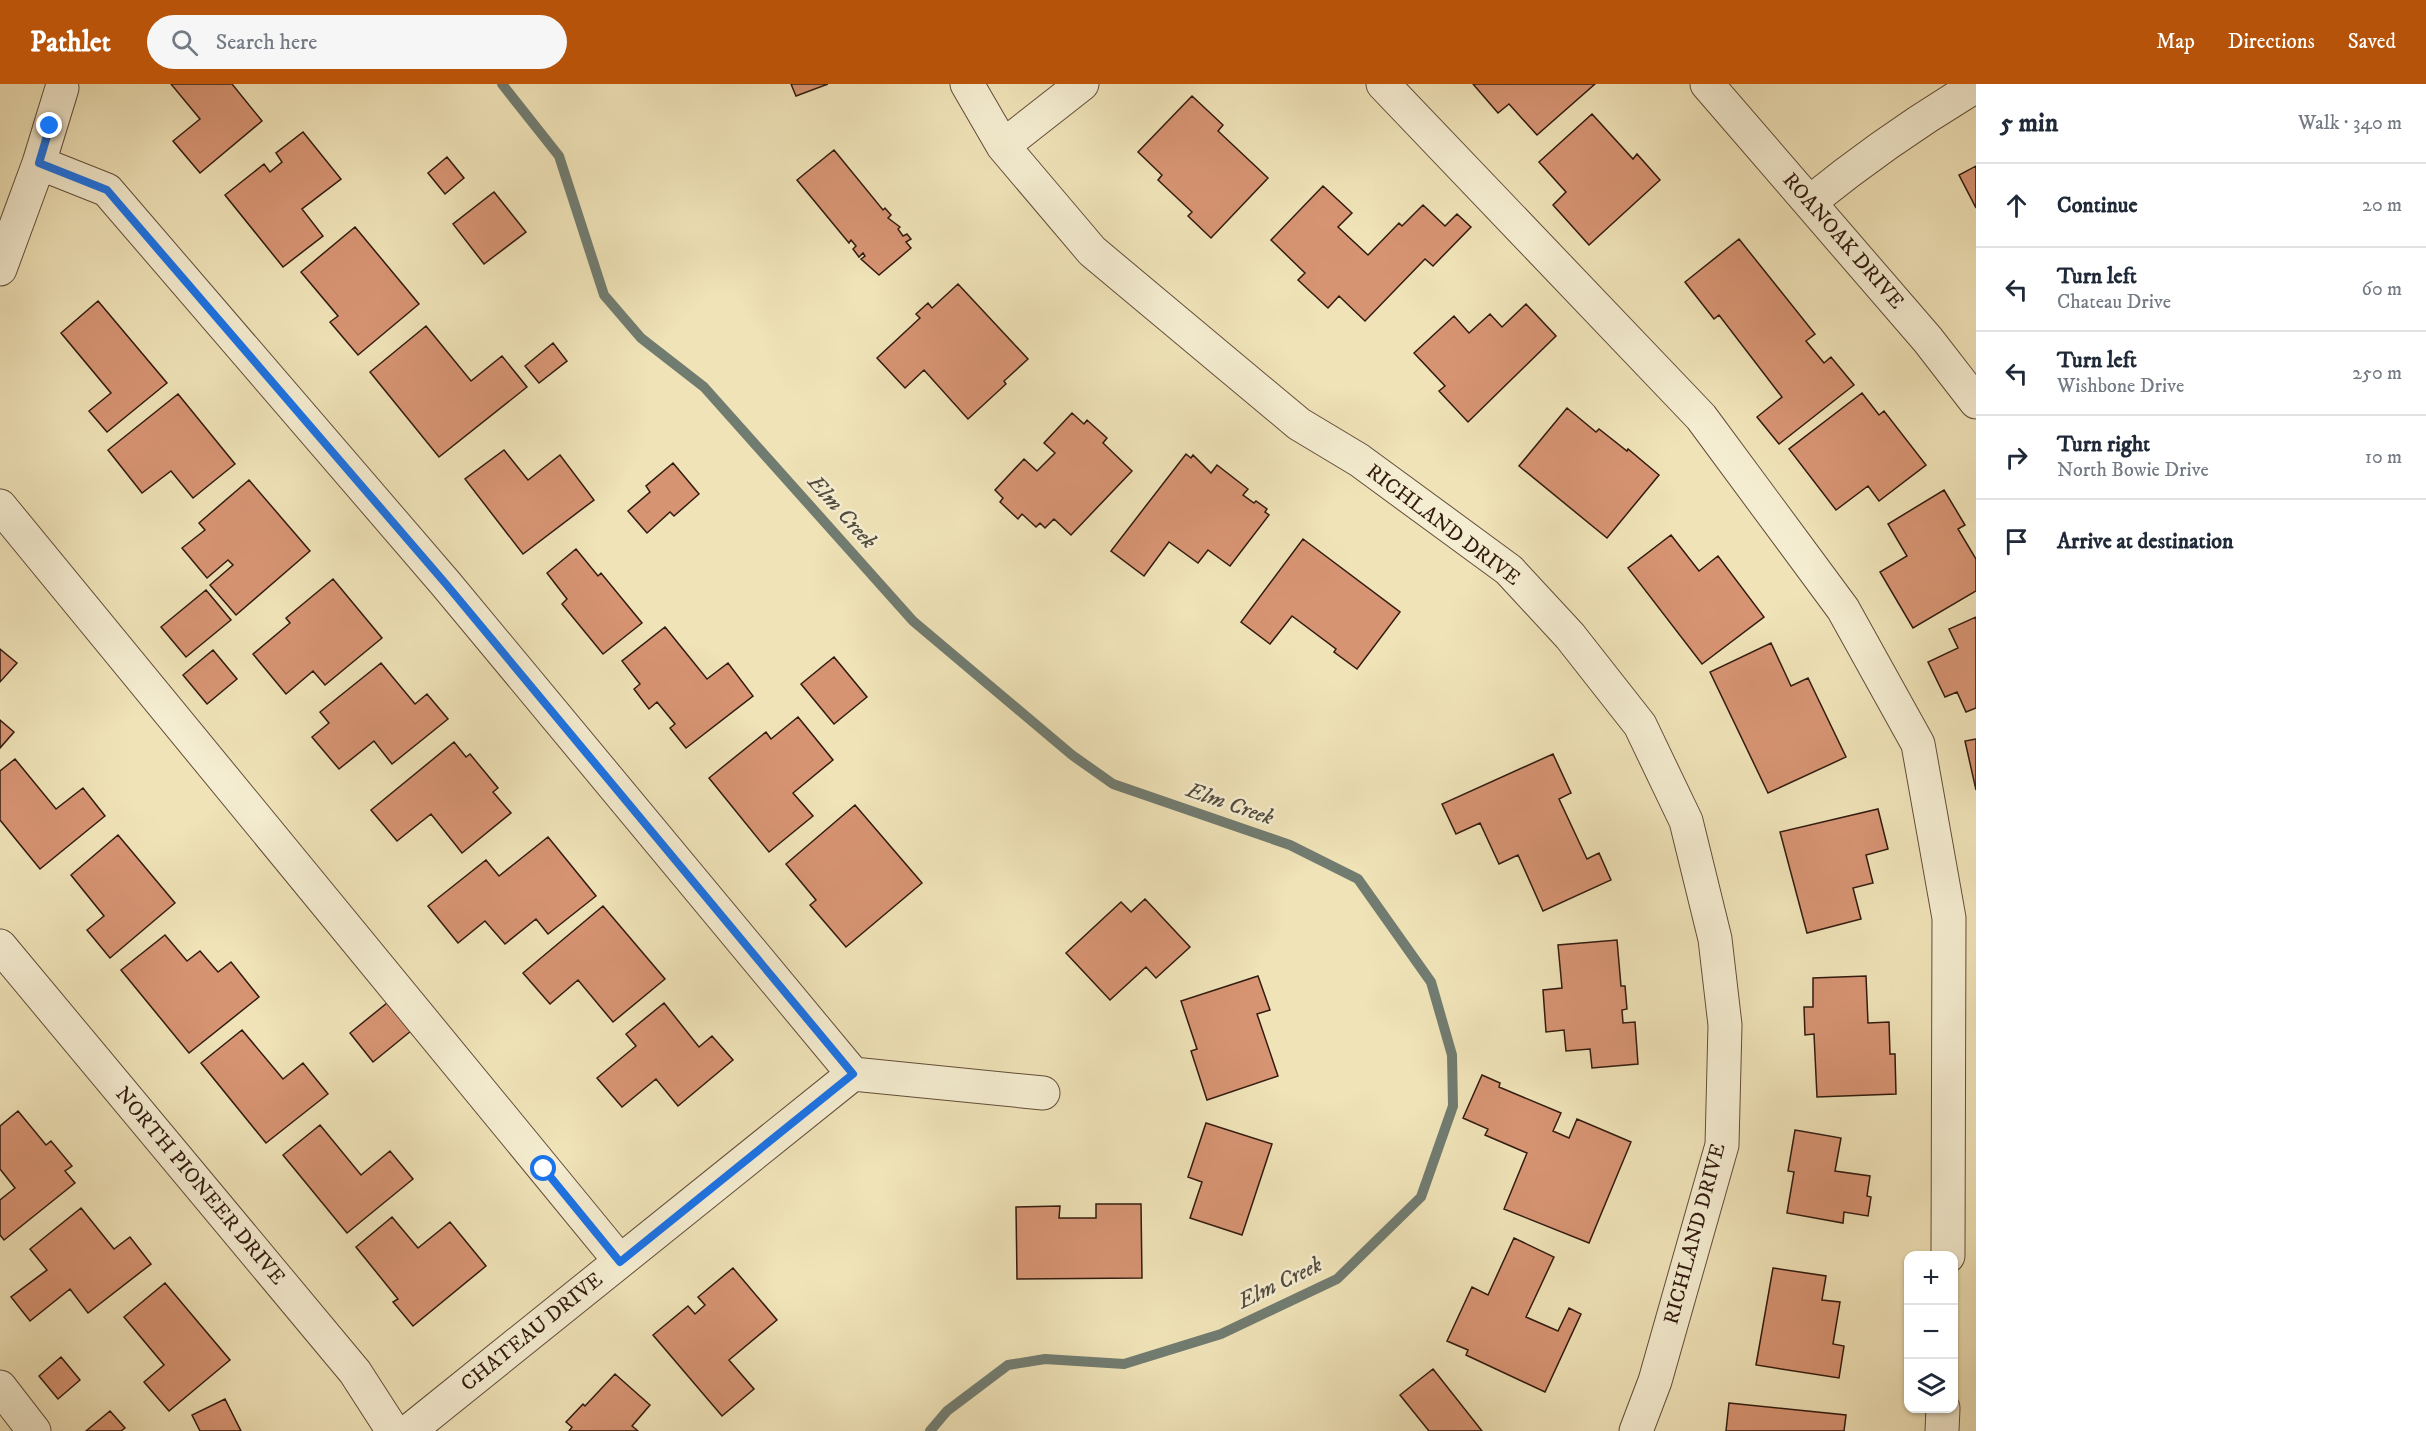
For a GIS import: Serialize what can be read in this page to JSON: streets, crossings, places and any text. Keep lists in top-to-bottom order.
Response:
{
  "streets": {
    "street": [
      "ROANOAK DRIVE",
      "RICHLAND DRIVE",
      "NORTH PIONEER DRIVE",
      "CHATEAU DRIVE"
    ]
  },
  "water": ["Elm Creek"],
  "page": {
    "header": "Pathlet",
    "search": "Search here",
    "nav": ["Map", "Directions", "Saved"],
    "heading": ["5 min", "Walk · 340 m"],
    "list": [
      ["Continue", "20 m"],
      ["Turn left", "Chateau Drive", "60 m"],
      ["Turn left", "Wishbone Drive", "250 m"],
      ["Turn right", "North Bowie Drive", "10 m"],
      "Arrive at destination"
    ],
    "map_buttons": ["+", "−"]
  }
}
